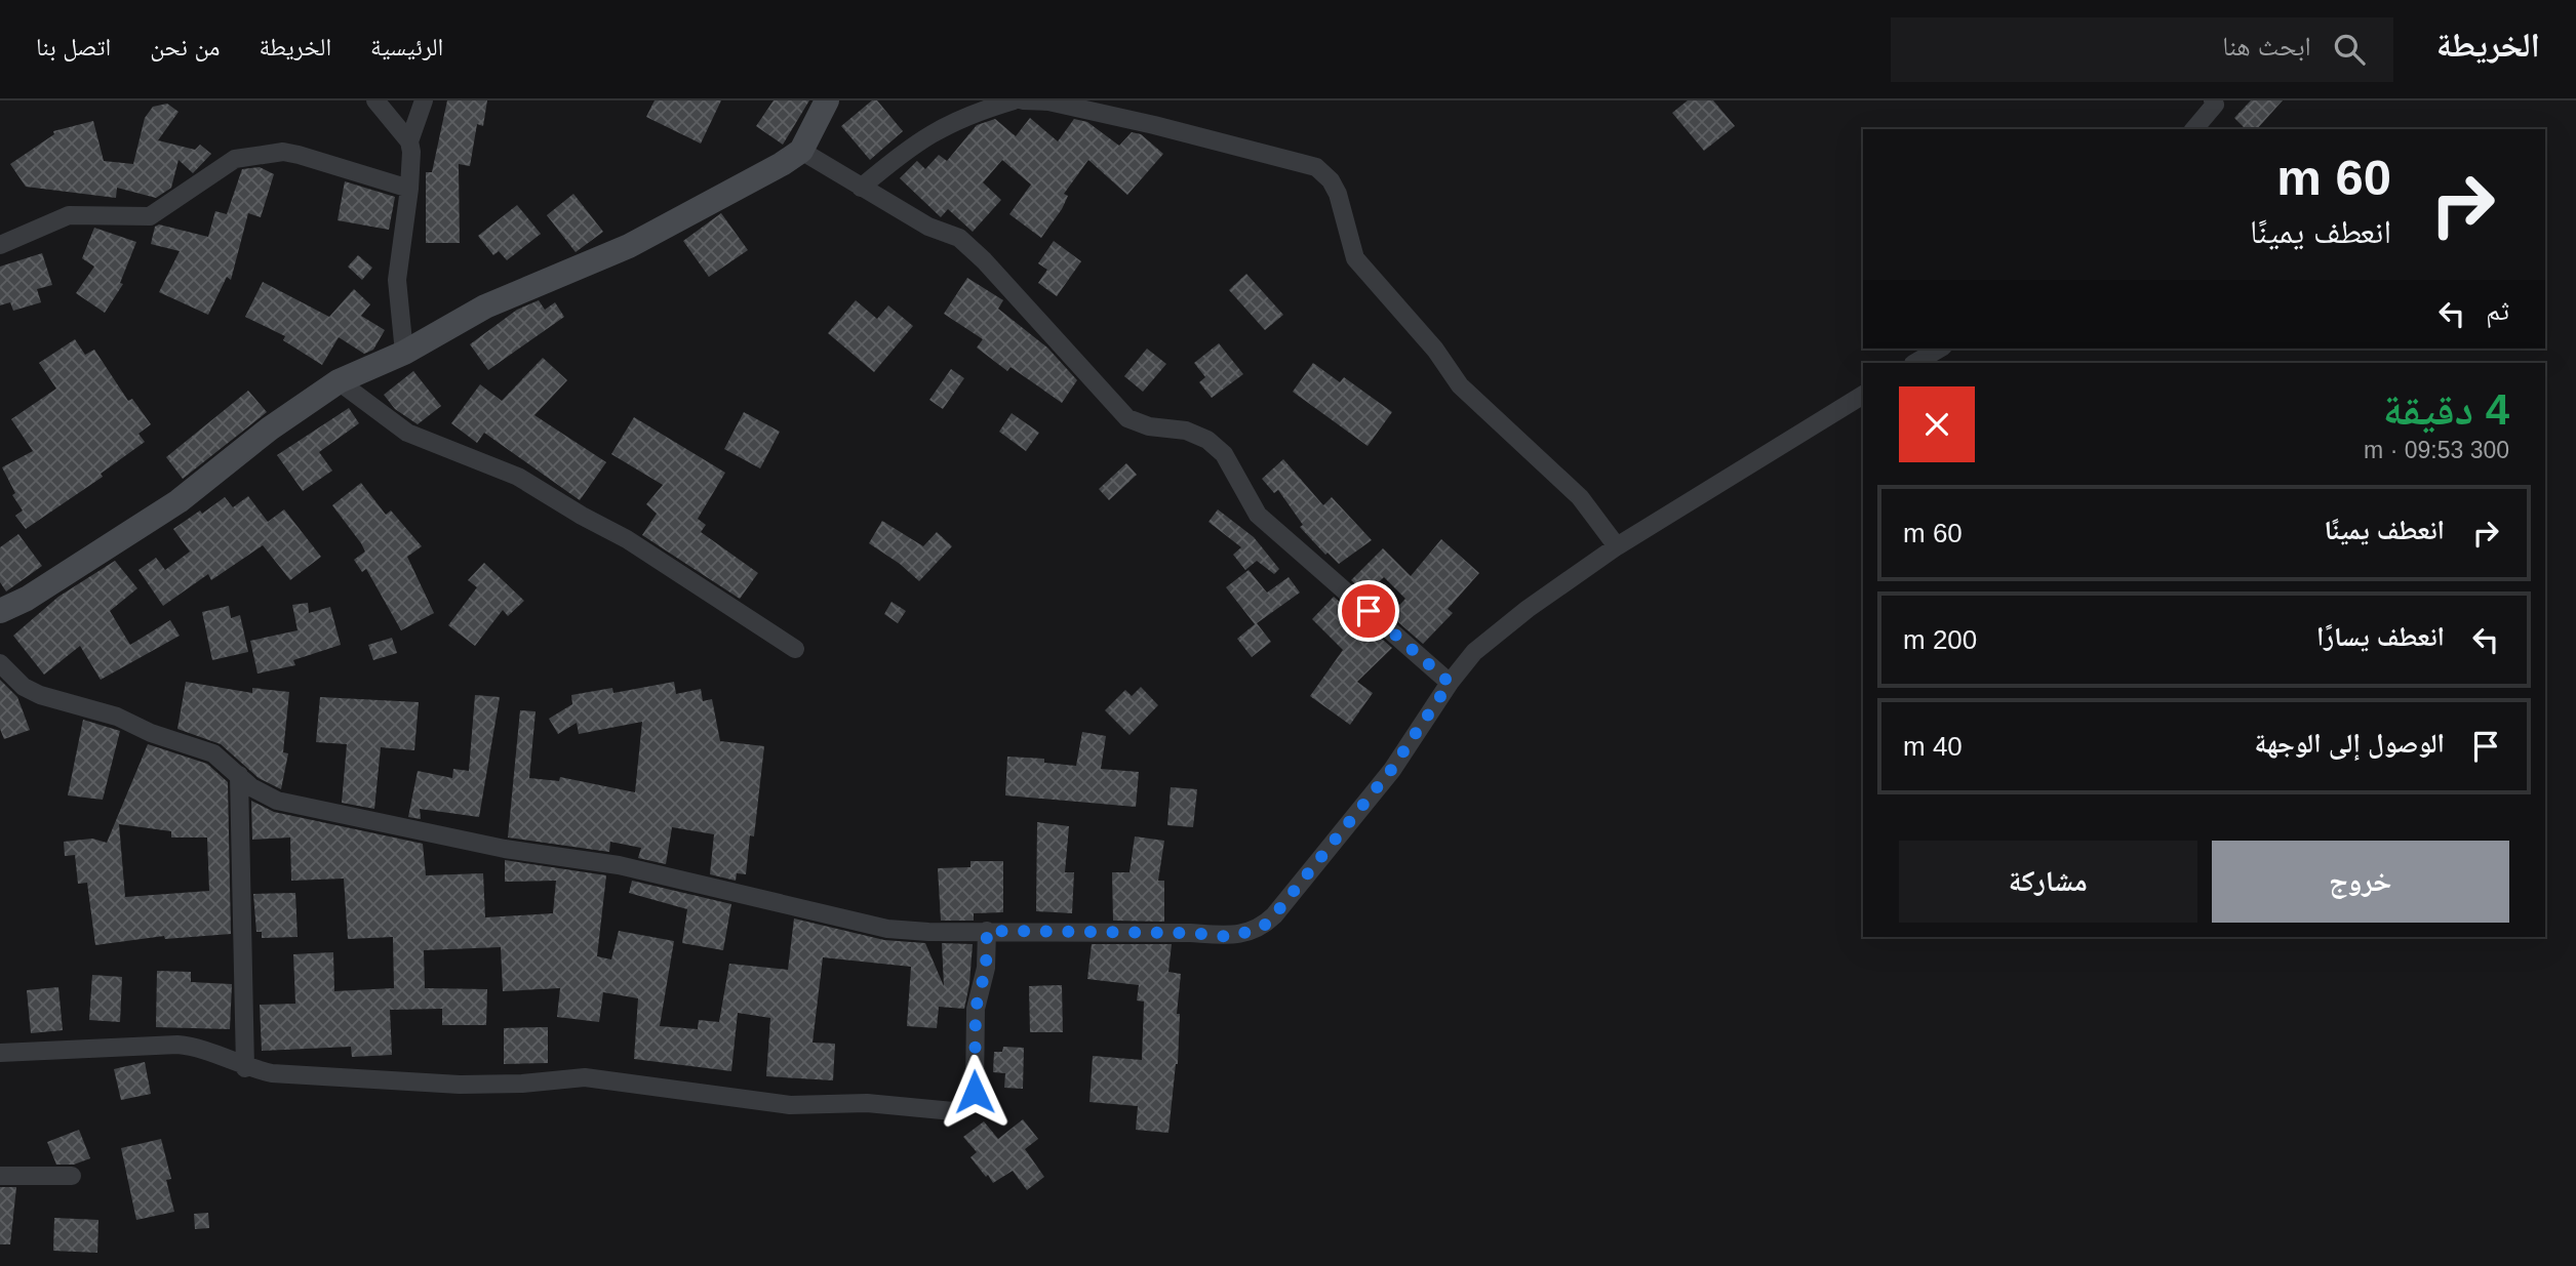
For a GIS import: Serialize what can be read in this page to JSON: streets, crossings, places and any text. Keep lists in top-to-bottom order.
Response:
{
  "page": {
    "header": "الخريطة",
    "search": "ابحث هنا",
    "nav": [
      "الرئيسية",
      "الخريطة",
      "من نحن",
      "اتصل بنا"
    ],
    "turn": ["60 m", "انعطف يمينًا"],
    "then": "ثم",
    "heading": ["4 دقيقة", "300 m · 09:53"],
    "list": [
      {
        "name": "انعطف يمينًا",
        "value": "60 m"
      },
      {
        "name": "انعطف يسارًا",
        "value": "200 m"
      },
      {
        "name": "الوصول إلى الوجهة",
        "value": "40 m"
      }
    ],
    "buttons": ["خروج", "مشاركة"]
  }
}
